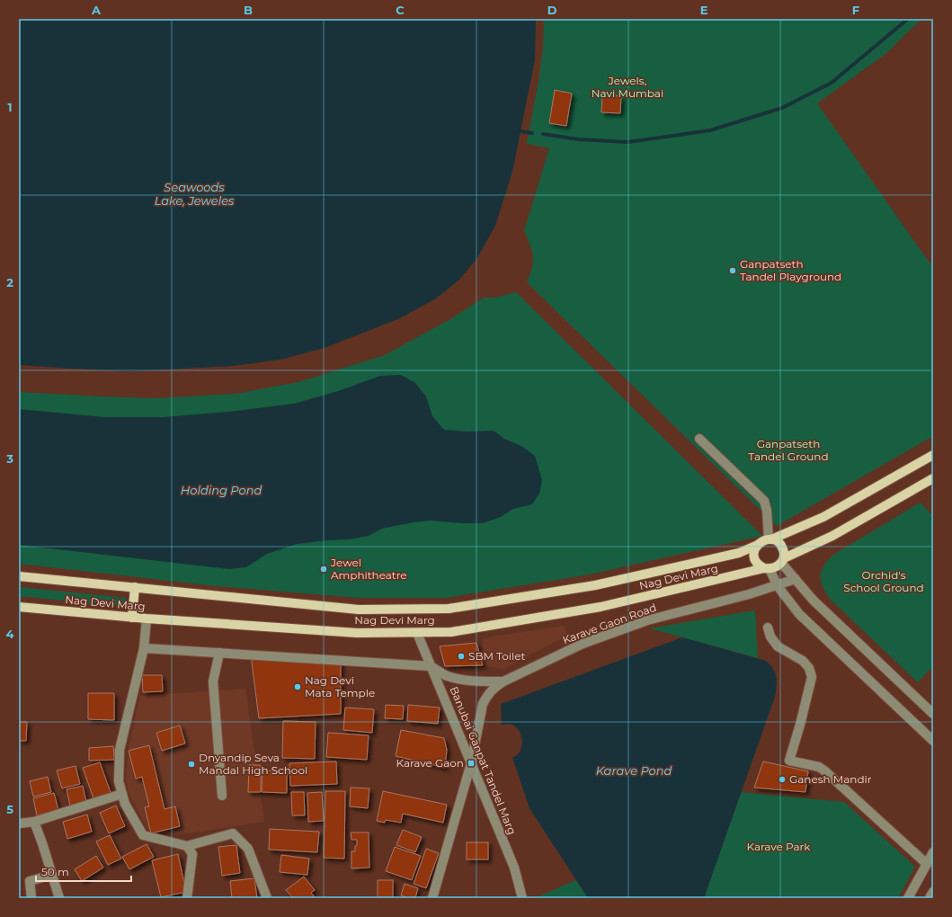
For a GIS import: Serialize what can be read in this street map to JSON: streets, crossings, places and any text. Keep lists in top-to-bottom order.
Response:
{
  "streets": {
    "main road": ["Nag Devi Marg"],
    "street": ["Karave Gaon Road", "Banubai Ganpat Tandel Marg"]
  },
  "crossings": [
    ["Nag Devi Marg", "Banubai Ganpat Tandel Marg"],
    ["Karave Gaon Road", "Banubai Ganpat Tandel Marg"]
  ],
  "water": ["Seawoods Lake, Jeweles", "Holding Pond", "Karave Pond"],
  "parks": [
    "Jewels, Navi Mumbai",
    "Ganpatseth Tandel Ground",
    "Orchid's School Ground",
    "Karave Park"
  ],
  "places": {
    "other": [
      "Ganpatseth Tandel Playground",
      "Jewel Amphitheatre",
      "SBM Toilet",
      "Nag Devi Mata Temple",
      "Dnyandip Seva Mandal High School",
      "Ganesh Mandir"
    ],
    "transit": ["Karave Gaon"]
  },
  "scale_bar": "50 m",
  "grid": {
    "columns": [
      "A",
      "B",
      "C",
      "D",
      "E",
      "F"
    ],
    "rows": [
      "1",
      "2",
      "3",
      "4",
      "5"
    ]
  }
}
